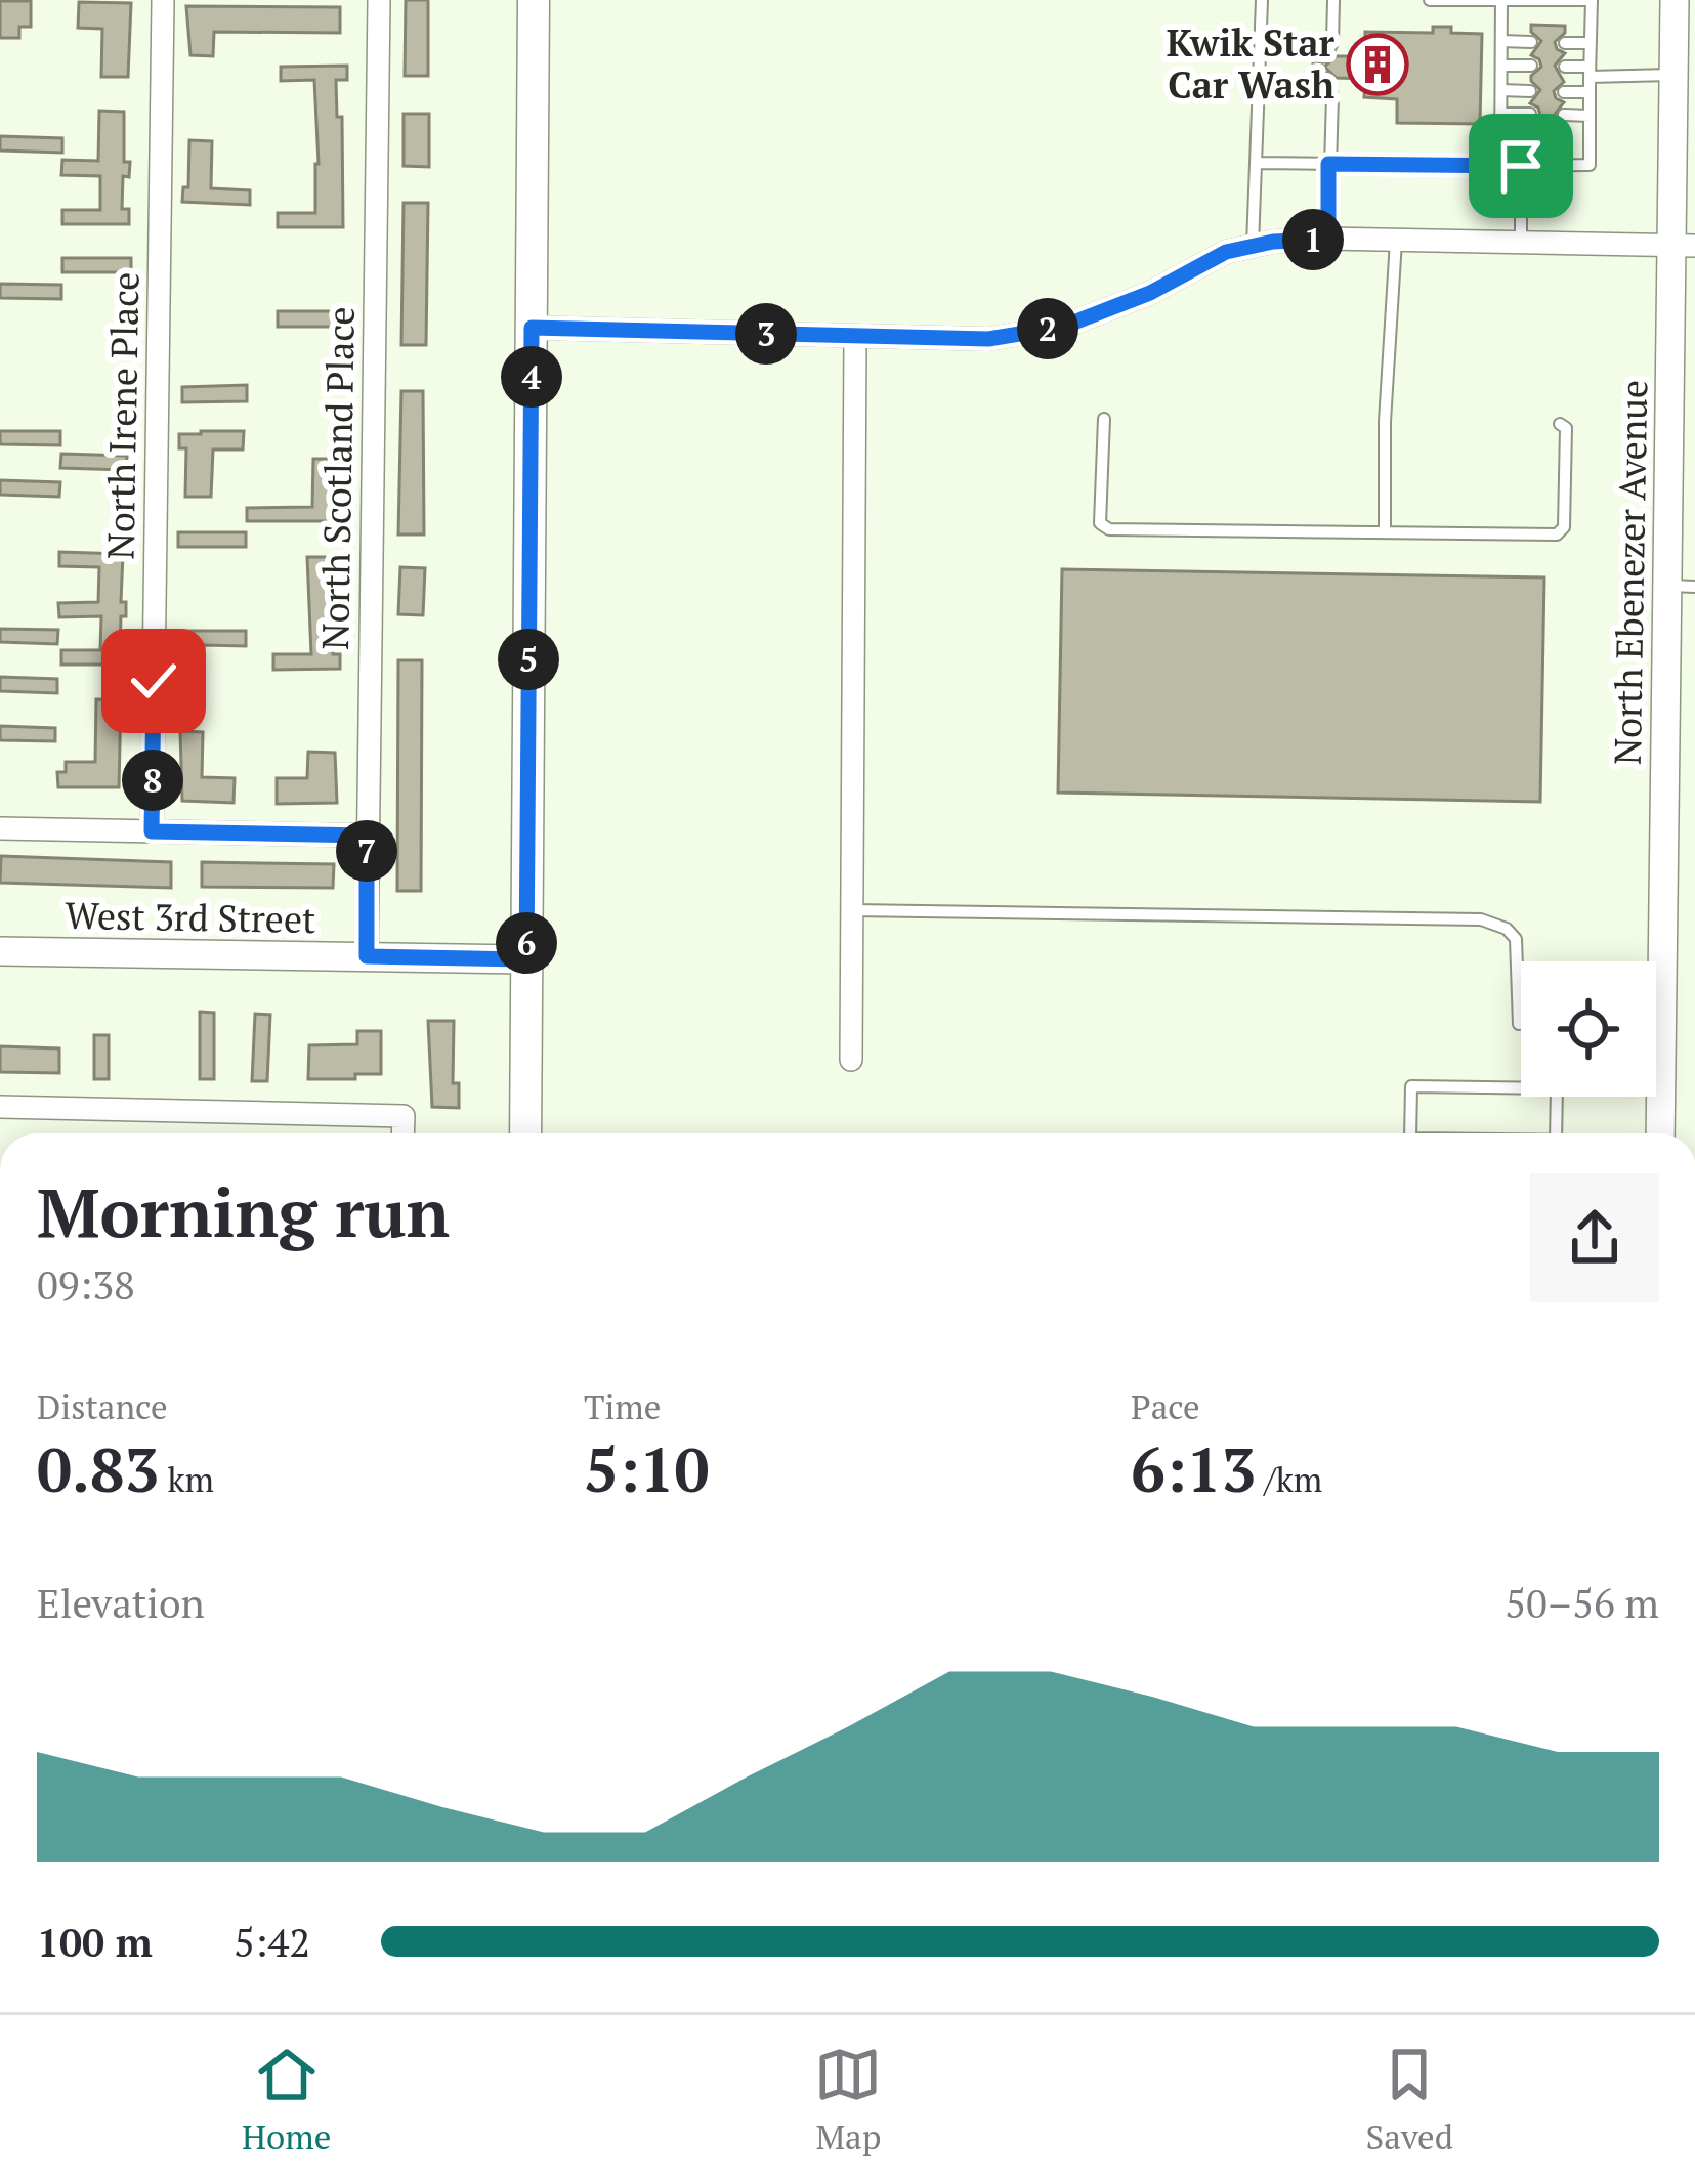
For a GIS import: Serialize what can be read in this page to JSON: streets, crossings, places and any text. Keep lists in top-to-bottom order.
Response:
{
  "streets": {
    "street": [
      "North Irene Place",
      "North Scotland Place",
      "North Ebenezer Avenue",
      "West 3rd Street"
    ]
  },
  "crossings": [
    ["North Scotland Place", "West 3rd Street"]
  ],
  "places": {
    "building": ["Kwik Star Car Wash"]
  },
  "page": {
    "pins": [
      "1",
      "2",
      "3",
      "4",
      "5",
      "8",
      "7",
      "6"
    ],
    "heading": ["Morning run", "09:38"],
    "stats": [
      ["Distance", "0.83 km"],
      ["Time", "5:10"],
      ["Pace", "6:13 /km"]
    ],
    "chart": ["Elevation", "50–56 m"],
    "list": [
      {
        "name": "100 m",
        "note": "5:42"
      }
    ],
    "tabs": ["Home", "Map", "Saved"]
  }
}
